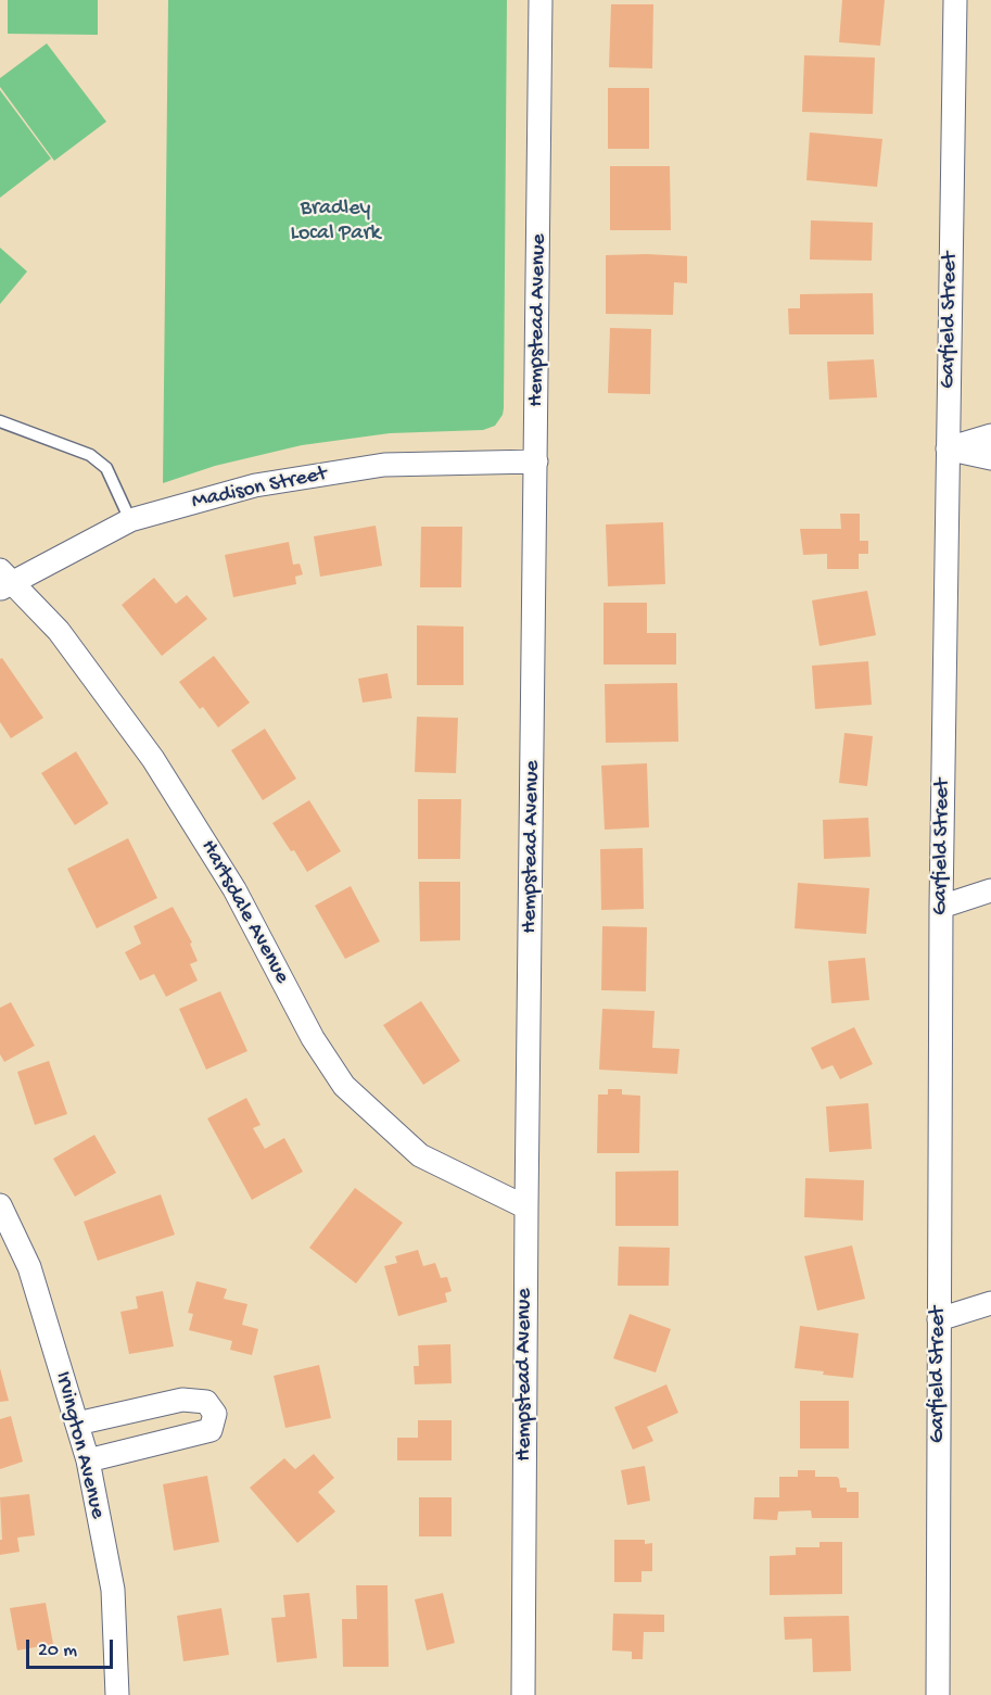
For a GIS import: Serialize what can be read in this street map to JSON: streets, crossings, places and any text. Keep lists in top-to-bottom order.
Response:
{
  "streets": {
    "street": [
      "Hempstead Avenue",
      "Garfield Street",
      "Madison Street",
      "Hartsdale Avenue",
      "Irvington Avenue"
    ]
  },
  "crossings": [
    ["Hempstead Avenue", "Madison Street"],
    ["Hempstead Avenue", "Hartsdale Avenue"],
    ["Madison Street", "Hartsdale Avenue"]
  ],
  "parks": ["Bradley Local Park"],
  "scale_bar": "20 m"
}
